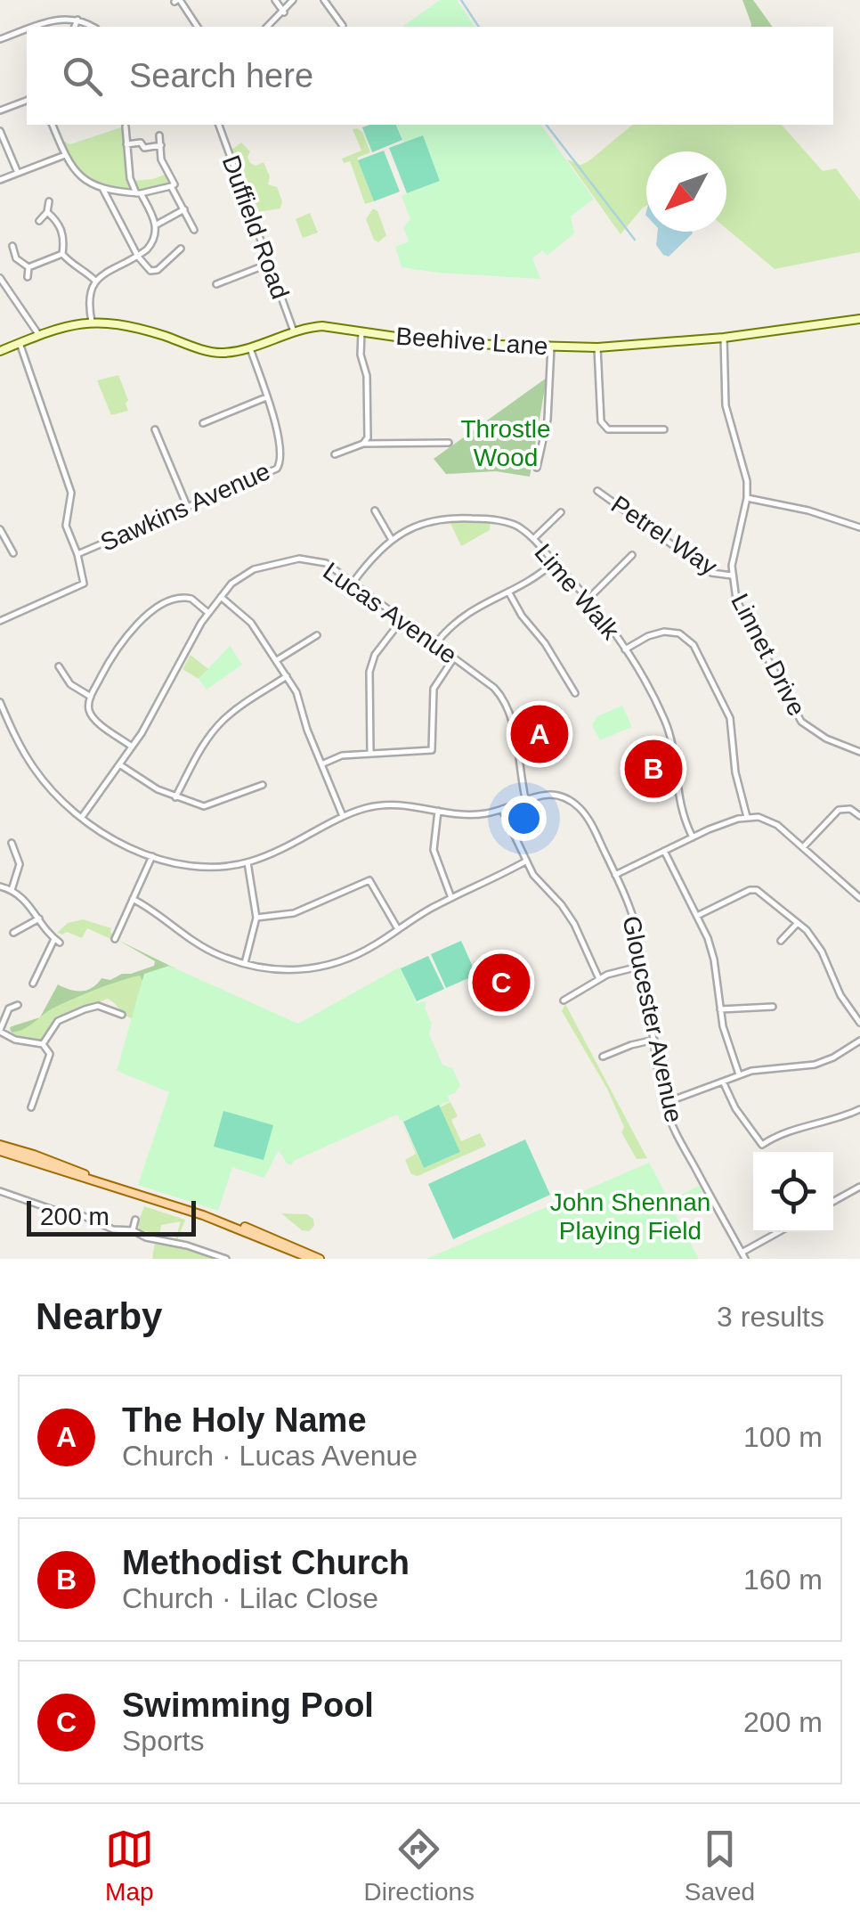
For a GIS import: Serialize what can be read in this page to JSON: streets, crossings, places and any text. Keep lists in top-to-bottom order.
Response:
{
  "streets": {
    "main road": ["Beehive Lane"],
    "street": [
      "Duffield Road",
      "Sawkins Avenue",
      "Petrel Way",
      "Lime Walk",
      "Lucas Avenue",
      "Linnet Drive",
      "Gloucester Avenue"
    ]
  },
  "crossings": [
    ["Duffield Road", "Beehive Lane"],
    ["Beehive Lane", "Sawkins Avenue"],
    ["Petrel Way", "Linnet Drive"],
    ["Lime Walk", "Lucas Avenue"],
    ["Lucas Avenue", "Gloucester Avenue"]
  ],
  "parks": ["Throstle Wood", "John Shennan Playing Field"],
  "scale_bar": "200 m",
  "north": "bottom left",
  "page": {
    "search": "Search here",
    "pins": ["A", "B", "C"],
    "scale": "200 m",
    "heading": ["Nearby", "3 results"],
    "list": [
      {
        "mark": "A",
        "name": "The Holy Name",
        "note": "Church · Lucas Avenue",
        "value": "100 m"
      },
      {
        "mark": "B",
        "name": "Methodist Church",
        "note": "Church · Lilac Close",
        "value": "160 m"
      },
      {
        "mark": "C",
        "name": "Swimming Pool",
        "note": "Sports",
        "value": "200 m"
      }
    ],
    "nav": ["Map", "Directions", "Saved"]
  }
}
